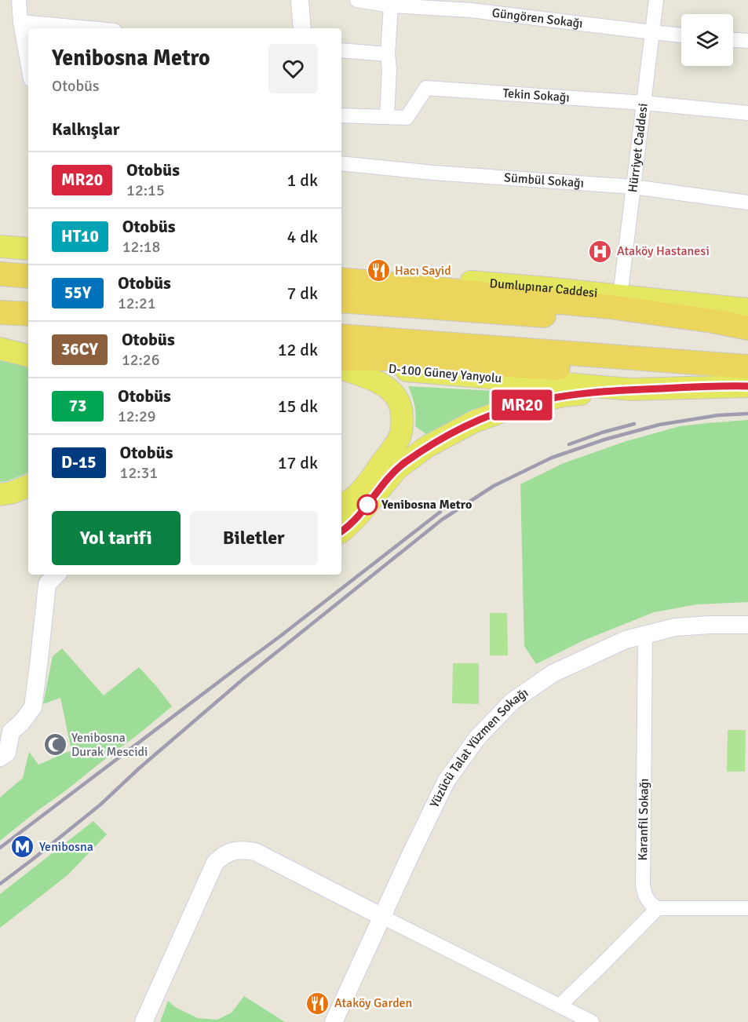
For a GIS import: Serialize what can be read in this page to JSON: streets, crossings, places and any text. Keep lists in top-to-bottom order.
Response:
{
  "streets": {
    "main road": ["Dumlupınar Caddesi", "D-100 Güney Yanyolu"],
    "street": [
      "Güngören Sokağı",
      "Tekin Sokağı",
      "Hürriyet Caddesi",
      "Sümbül Sokağı",
      "Yüzücü Talat Yüzmen Sokağı",
      "Karanfil Sokağı"
    ]
  },
  "crossings": [
    ["Güngören Sokağı", "Hürriyet Caddesi"],
    ["Tekin Sokağı", "Hürriyet Caddesi"],
    ["Hürriyet Caddesi", "Sümbül Sokağı"],
    ["Hürriyet Caddesi", "Dumlupınar Caddesi"],
    ["Yüzücü Talat Yüzmen Sokağı", "Karanfil Sokağı"]
  ],
  "places": {
    "hospital": ["Ataköy Hastanesi"],
    "restaurant": ["Hacı Sayid", "Ataköy Garden"],
    "other": ["Yenibosna Metro"],
    "mosque": ["Yenibosna Durak Mescidi"],
    "metro station": ["Yenibosna"]
  },
  "lines": ["bus line MR20"],
  "page": {
    "on_map": "MR20",
    "heading": [
      ["Yenibosna Metro", "Otobüs"],
      "Kalkışlar"
    ],
    "list": [
      {
        "mark": "MR20",
        "name": "Otobüs",
        "note": "12:15",
        "value": "1 dk"
      },
      {
        "mark": "HT10",
        "name": "Otobüs",
        "note": "12:18",
        "value": "4 dk"
      },
      {
        "mark": "55Y",
        "name": "Otobüs",
        "note": "12:21",
        "value": "7 dk"
      },
      {
        "mark": "36CY",
        "name": "Otobüs",
        "note": "12:26",
        "value": "12 dk"
      },
      {
        "mark": "73",
        "name": "Otobüs",
        "note": "12:29",
        "value": "15 dk"
      },
      {
        "mark": "D-15",
        "name": "Otobüs",
        "note": "12:31",
        "value": "17 dk"
      }
    ],
    "buttons": ["Yol tarifi", "Biletler"]
  }
}
